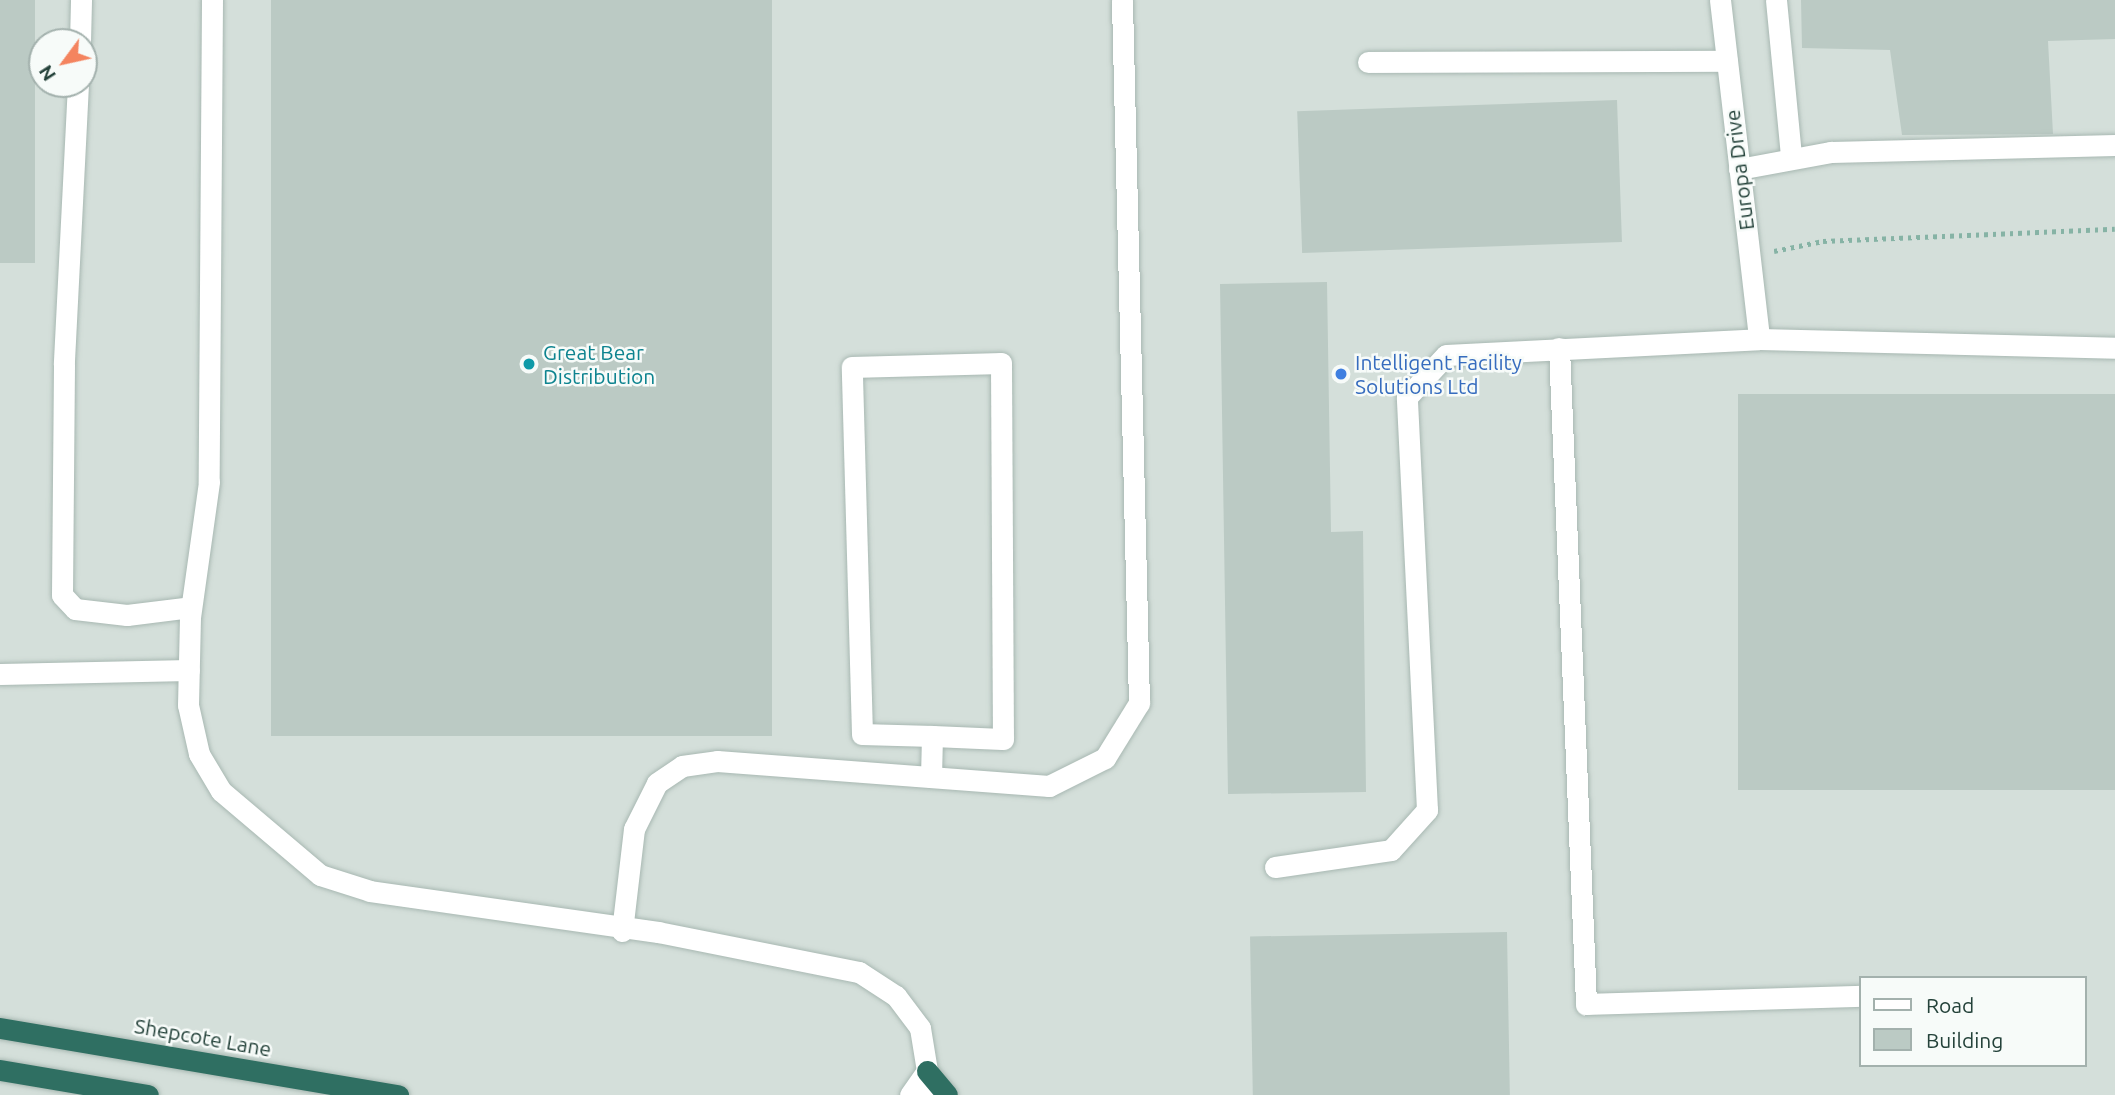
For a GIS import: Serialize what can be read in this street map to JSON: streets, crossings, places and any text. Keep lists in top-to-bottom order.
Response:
{
  "streets": {
    "highway": ["Shepcote Lane"],
    "street": ["Europa Drive"]
  },
  "places": ["Great Bear Distribution", "Intelligent Facility Solutions Ltd"],
  "legend": ["Road", "Building"],
  "north": "bottom left"
}
